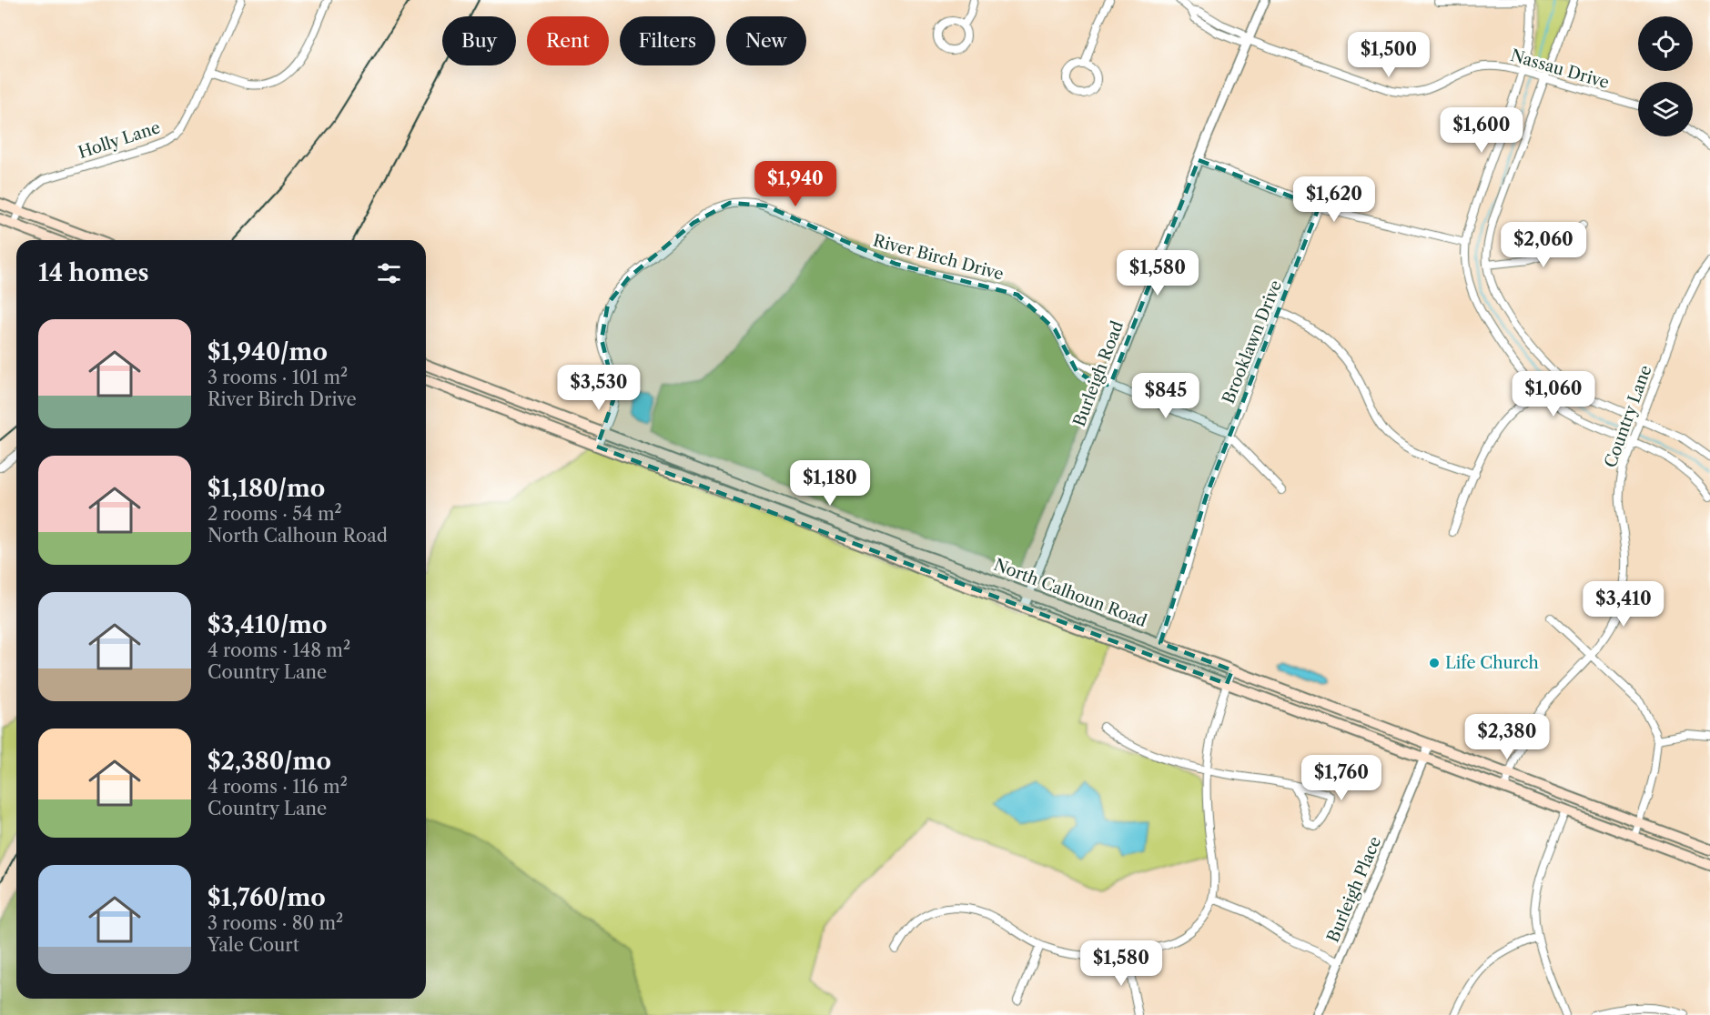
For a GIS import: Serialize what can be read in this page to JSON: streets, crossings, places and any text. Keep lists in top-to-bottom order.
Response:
{
  "streets": {
    "main road": ["North Calhoun Road"],
    "street": [
      "Nassau Drive",
      "Holly Lane",
      "River Birch Drive",
      "Brooklawn Drive",
      "Burleigh Road",
      "Country Lane",
      "Burleigh Place"
    ]
  },
  "crossings": [
    ["Nassau Drive", "Burleigh Road"],
    ["River Birch Drive", "Burleigh Road"],
    ["River Birch Drive", "North Calhoun Road"],
    ["Brooklawn Drive", "North Calhoun Road"],
    ["Burleigh Road", "North Calhoun Road"],
    ["Country Lane", "North Calhoun Road"],
    ["North Calhoun Road", "Burleigh Place"]
  ],
  "places": ["Life Church"],
  "page": {
    "chip": [
      "Buy",
      "Rent",
      "Filters",
      "New"
    ],
    "price": [
      "$1,500",
      "$1,600",
      "$1,940",
      "$1,620",
      "$2,060",
      "$1,580",
      "$3,530",
      "$1,060",
      "$845",
      "$1,180",
      "$3,410",
      "$2,380",
      "$1,760",
      "$1,580"
    ],
    "heading": "14 homes",
    "list": [
      {
        "name": "$1,940/mo",
        "note": "3 rooms · 101 m² · River Birch Drive"
      },
      {
        "name": "$1,180/mo",
        "note": "2 rooms · 54 m² · North Calhoun Road"
      },
      {
        "name": "$3,410/mo",
        "note": "4 rooms · 148 m² · Country Lane"
      },
      {
        "name": "$2,380/mo",
        "note": "4 rooms · 116 m² · Country Lane"
      },
      {
        "name": "$1,760/mo",
        "note": "3 rooms · 80 m² · Yale Court"
      }
    ]
  }
}
